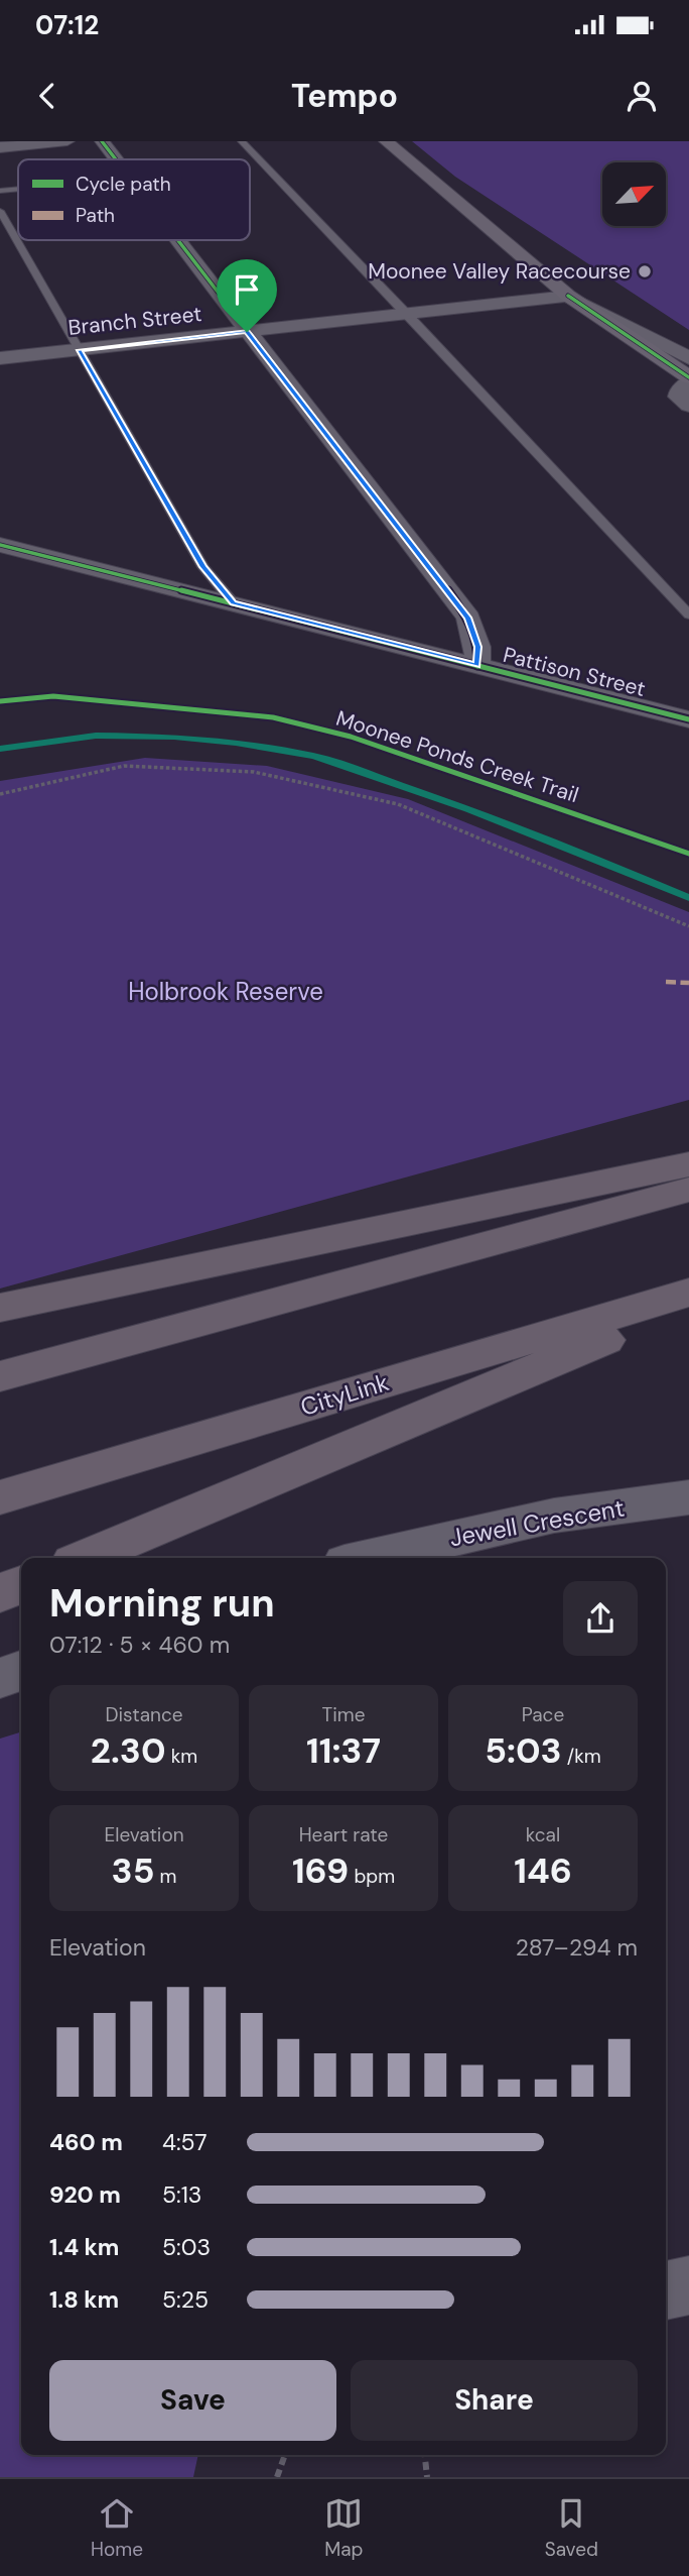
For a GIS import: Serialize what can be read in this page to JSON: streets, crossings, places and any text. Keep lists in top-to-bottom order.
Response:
{
  "streets": {
    "highway": ["CityLink"],
    "street": ["Branch Street", "Pattison Street", "Jewell Crescent"],
    "cycle path": ["Moonee Ponds Creek Trail"]
  },
  "parks": ["Holbrook Reserve"],
  "places": ["Moonee Valley Racecourse"],
  "legend": ["Cycle path", "Path"],
  "north": "top right",
  "page": {
    "status": "07:12",
    "header": "Tempo",
    "heading": ["Morning run", "07:12 · 5 × 460 m"],
    "stats": [
      ["Distance", "2.30 km"],
      ["Time", "11:37"],
      ["Pace", "5:03 /km"],
      ["Elevation", "35 m"],
      ["Heart rate", "169 bpm"],
      ["kcal", "146"]
    ],
    "chart": ["Elevation", "287–294 m"],
    "list": [
      {
        "name": "460 m",
        "note": "4:57"
      },
      {
        "name": "920 m",
        "note": "5:13"
      },
      {
        "name": "1.4 km",
        "note": "5:03"
      },
      {
        "name": "1.8 km",
        "note": "5:25"
      }
    ],
    "buttons": ["Save", "Share"],
    "tabs": ["Home", "Map", "Saved"]
  }
}
